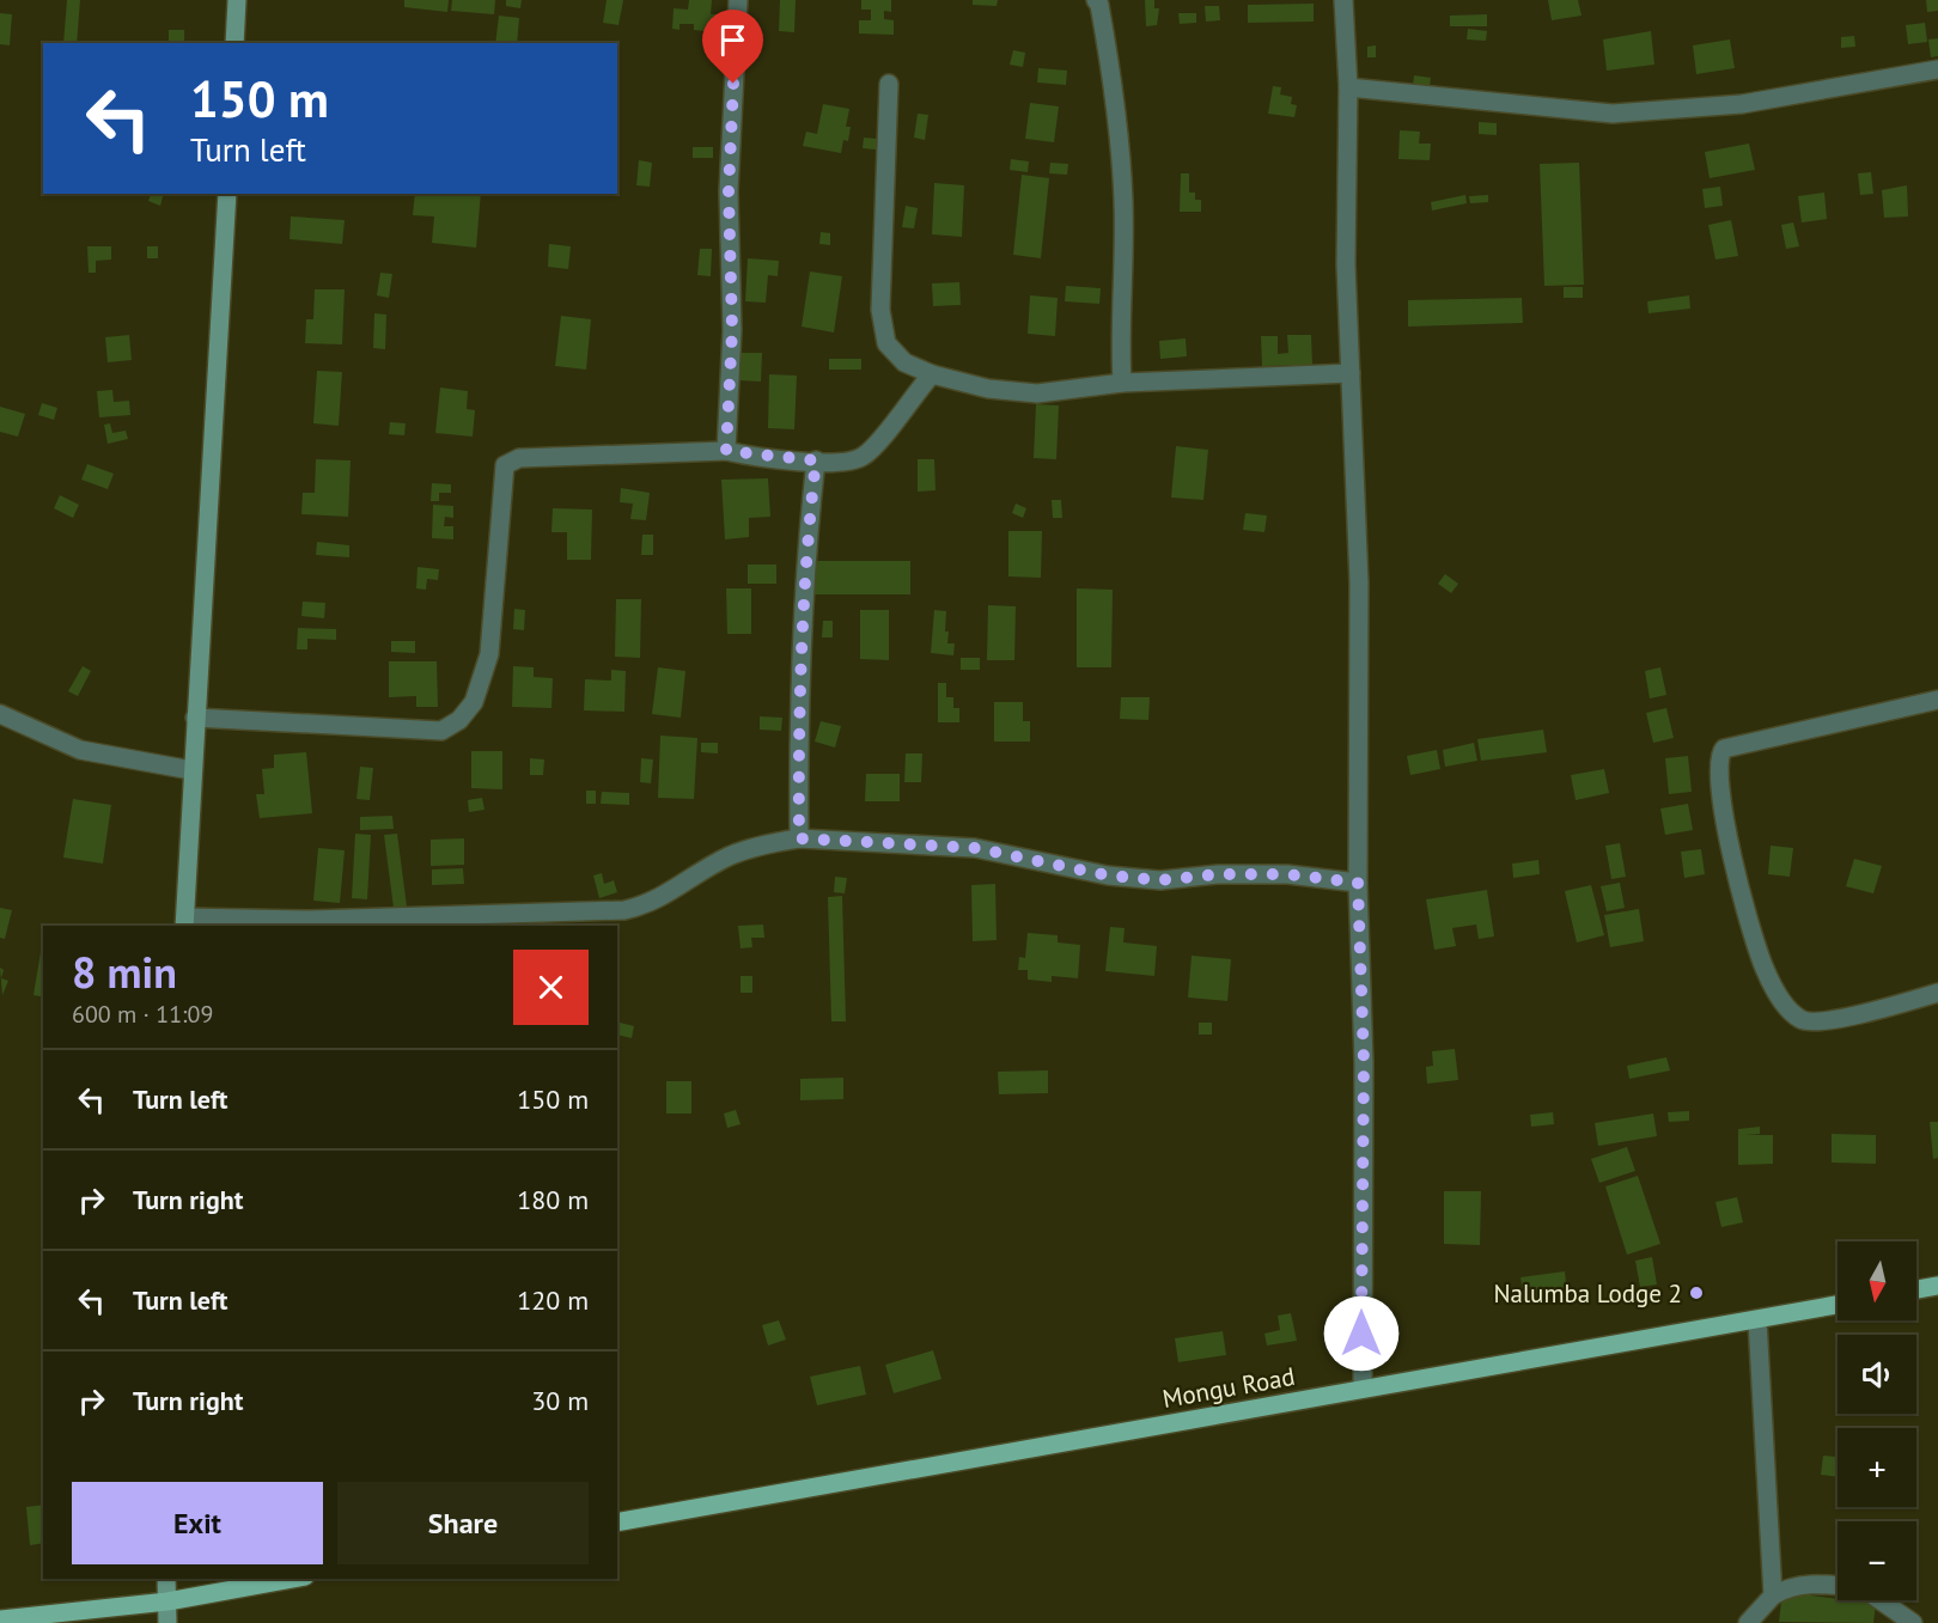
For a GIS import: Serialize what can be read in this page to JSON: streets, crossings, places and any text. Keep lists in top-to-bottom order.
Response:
{
  "streets": {
    "main road": ["Mongu Road"]
  },
  "places": ["Nalumba Lodge 2"],
  "north": "bottom",
  "page": {
    "turn": ["150 m", "Turn left"],
    "heading": ["8 min", "600 m · 11:09"],
    "list": [
      {
        "name": "Turn left",
        "value": "150 m"
      },
      {
        "name": "Turn right",
        "value": "180 m"
      },
      {
        "name": "Turn left",
        "value": "120 m"
      },
      {
        "name": "Turn right",
        "value": "30 m"
      }
    ],
    "map_buttons": ["+", "−"],
    "buttons": ["Exit", "Share"]
  }
}
